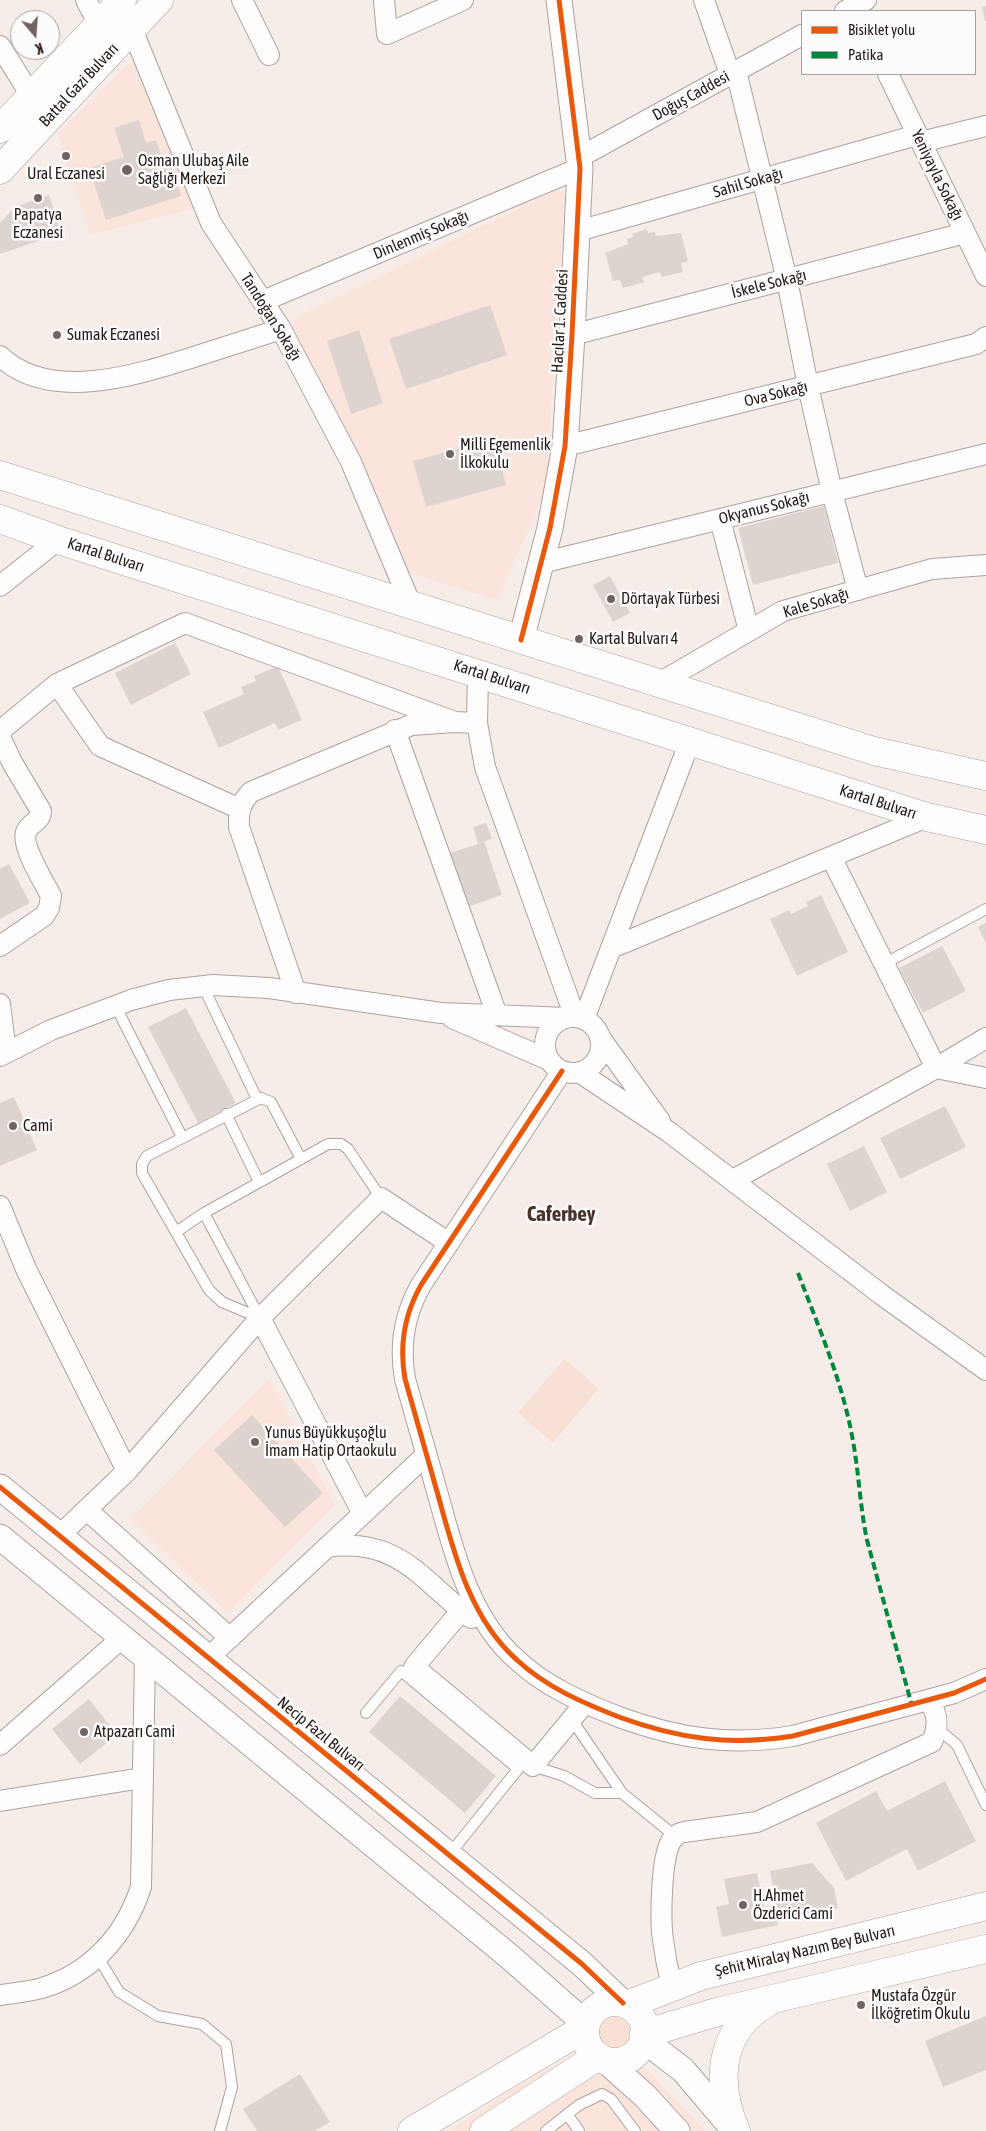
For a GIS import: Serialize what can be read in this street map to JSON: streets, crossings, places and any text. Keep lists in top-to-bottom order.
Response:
{
  "streets": {
    "main road": ["Battal Gazi Bulvarı", "Kartal Bulvarı", "Şehit Miralay Nazım Bey Bulvarı"],
    "street": [
      "Doğuş Caddesi",
      "Yeniyayla Sokağı",
      "Sahil Sokağı",
      "Dinlenmiş Sokağı",
      "İskele Sokağı",
      "Tandoğan Sokağı",
      "Hacılar 1. Caddesi",
      "Ova Sokağı",
      "Okyanus Sokağı",
      "Kale Sokağı",
      "Necip Fazıl Bulvarı"
    ]
  },
  "crossings": [
    ["Battal Gazi Bulvarı", "Tandoğan Sokağı"],
    ["Doğuş Caddesi", "Dinlenmiş Sokağı"],
    ["Doğuş Caddesi", "Hacılar 1. Caddesi"],
    ["Yeniyayla Sokağı", "Sahil Sokağı"],
    ["Yeniyayla Sokağı", "İskele Sokağı"],
    ["Sahil Sokağı", "Hacılar 1. Caddesi"],
    ["Dinlenmiş Sokağı", "Tandoğan Sokağı"],
    ["Dinlenmiş Sokağı", "Hacılar 1. Caddesi"],
    ["İskele Sokağı", "Hacılar 1. Caddesi"],
    ["Hacılar 1. Caddesi", "Ova Sokağı"],
    ["Hacılar 1. Caddesi", "Okyanus Sokağı"],
    ["Necip Fazıl Bulvarı", "Şehit Miralay Nazım Bey Bulvarı"]
  ],
  "districts": ["Caferbey"],
  "places": [
    "Ural Eczanesi",
    "Osman Ulubaş Aile Sağlığı Merkezi",
    "Papatya Eczanesi",
    "Sumak Eczanesi",
    "Milli Egemenlik İlkokulu",
    "Dörtayak Türbesi",
    "Kartal Bulvarı 4",
    "Cami",
    "Yunus Büyükkuşoğlu İmam Hatip Ortaokulu",
    "Atpazarı Cami",
    "H.Ahmet Özderici Cami",
    "Mustafa Özgür İlköğretim Okulu"
  ],
  "legend": ["Bisiklet yolu", "Patika"],
  "north": "bottom"
}
